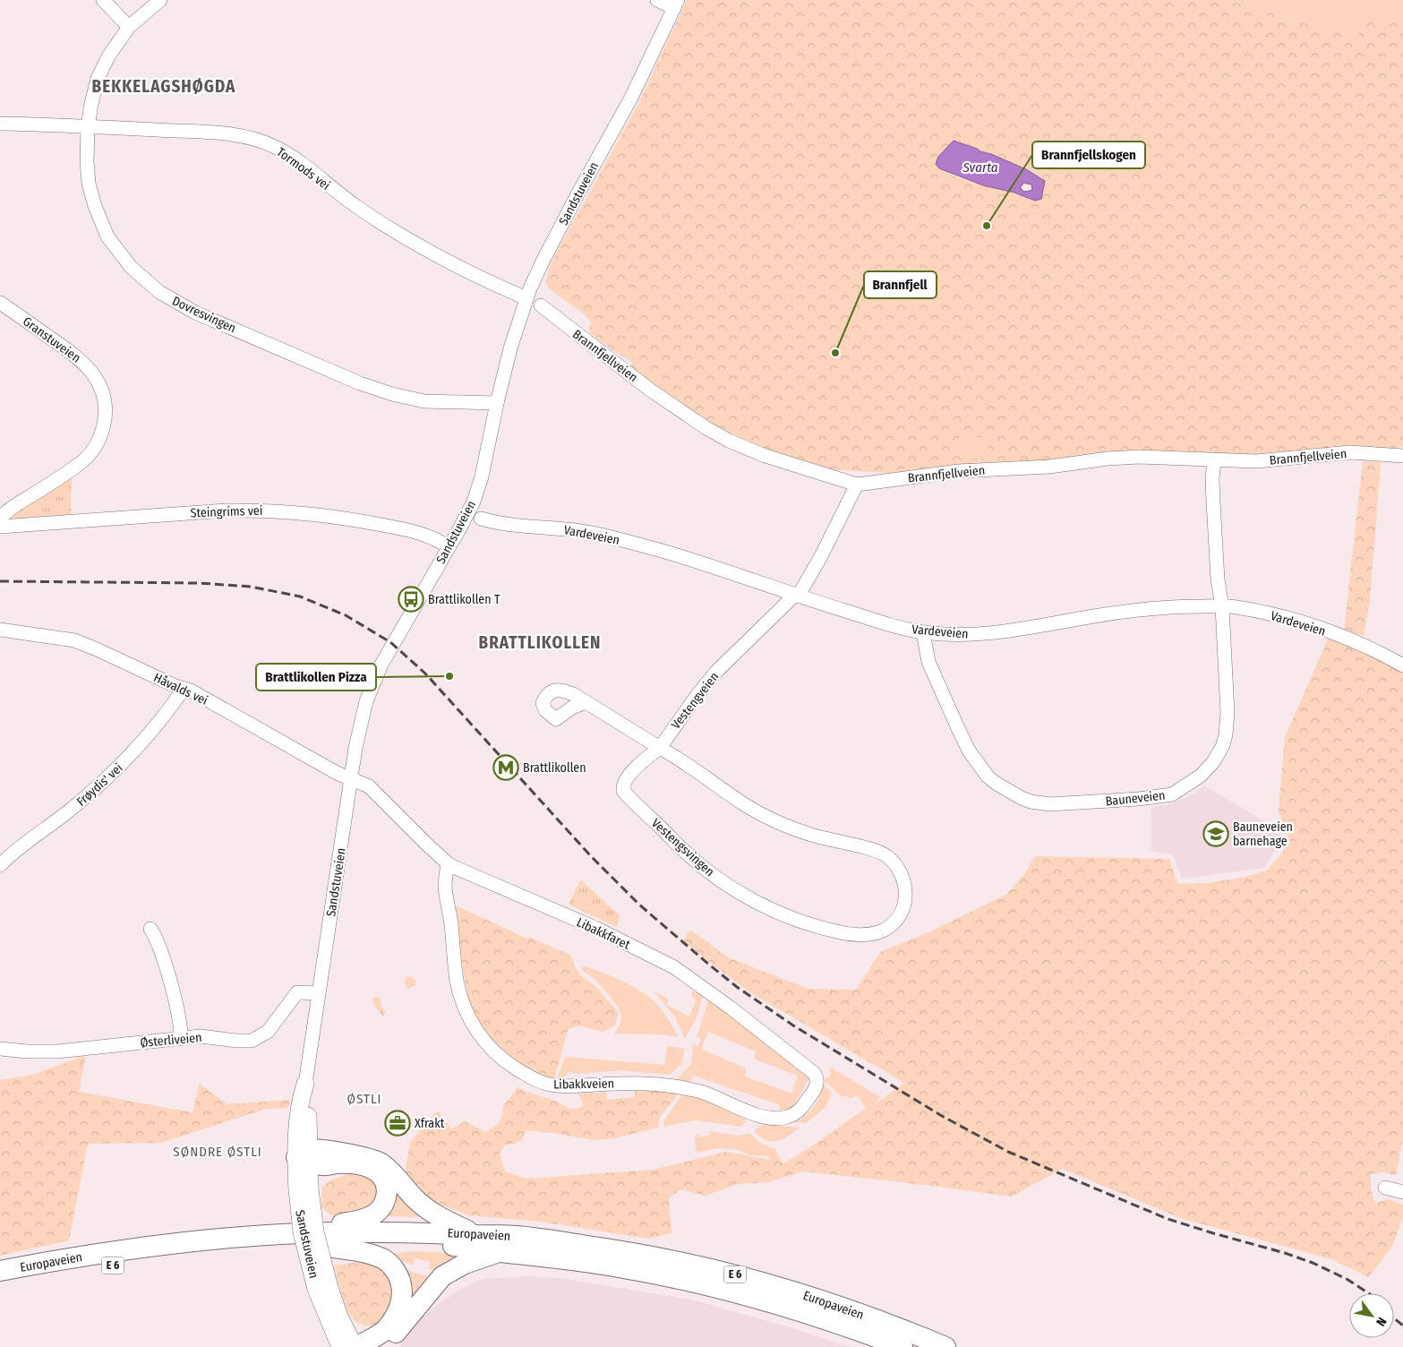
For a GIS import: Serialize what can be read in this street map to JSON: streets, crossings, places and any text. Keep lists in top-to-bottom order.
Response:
{
  "streets": {
    "highway": ["Europaveien", "E 6"],
    "main road": ["Sandstuveien"],
    "street": [
      "Tormods vei",
      "Dovresvingen",
      "Granstuveien",
      "Brannfjellveien",
      "Steingrims vei",
      "Vardeveien",
      "Håvalds vei",
      "Vestengveien",
      "Frøydis' vei",
      "Bauneveien",
      "Vestengsvingen",
      "Libakkfaret",
      "Østerliveien",
      "Libakkveien"
    ]
  },
  "crossings": [
    ["Tormods vei", "Sandstuveien"],
    ["Tormods vei", "Dovresvingen"],
    ["Sandstuveien", "Dovresvingen"],
    ["Sandstuveien", "Steingrims vei"],
    ["Sandstuveien", "Håvalds vei"],
    ["Sandstuveien", "Libakkfaret"],
    ["Sandstuveien", "Østerliveien"],
    ["Sandstuveien", "E 6"],
    ["Brannfjellveien", "Vestengveien"],
    ["Brannfjellveien", "Bauneveien"],
    ["Vardeveien", "Vestengveien"],
    ["Vardeveien", "Bauneveien"],
    ["Håvalds vei", "Frøydis' vei"],
    ["Håvalds vei", "Libakkfaret"],
    ["Vestengveien", "Vestengsvingen"],
    ["Libakkfaret", "Libakkveien"],
    ["Europaveien", "E 6"]
  ],
  "districts": [
    "BEKKELAGSHØGDA",
    "BRATTLIKOLLEN",
    "ØSTLI",
    "SØNDRE ØSTLI"
  ],
  "water": ["Svarta"],
  "places": {
    "other": ["Brannfjellskogen", "Brannfjell", "Brattlikollen Pizza"],
    "bus stop": ["Brattlikollen T"],
    "metro station": ["Brattlikollen"],
    "school or university": ["Bauneveien barnehage"],
    "office": ["Xfrakt"]
  },
  "north": "bottom right"
}
